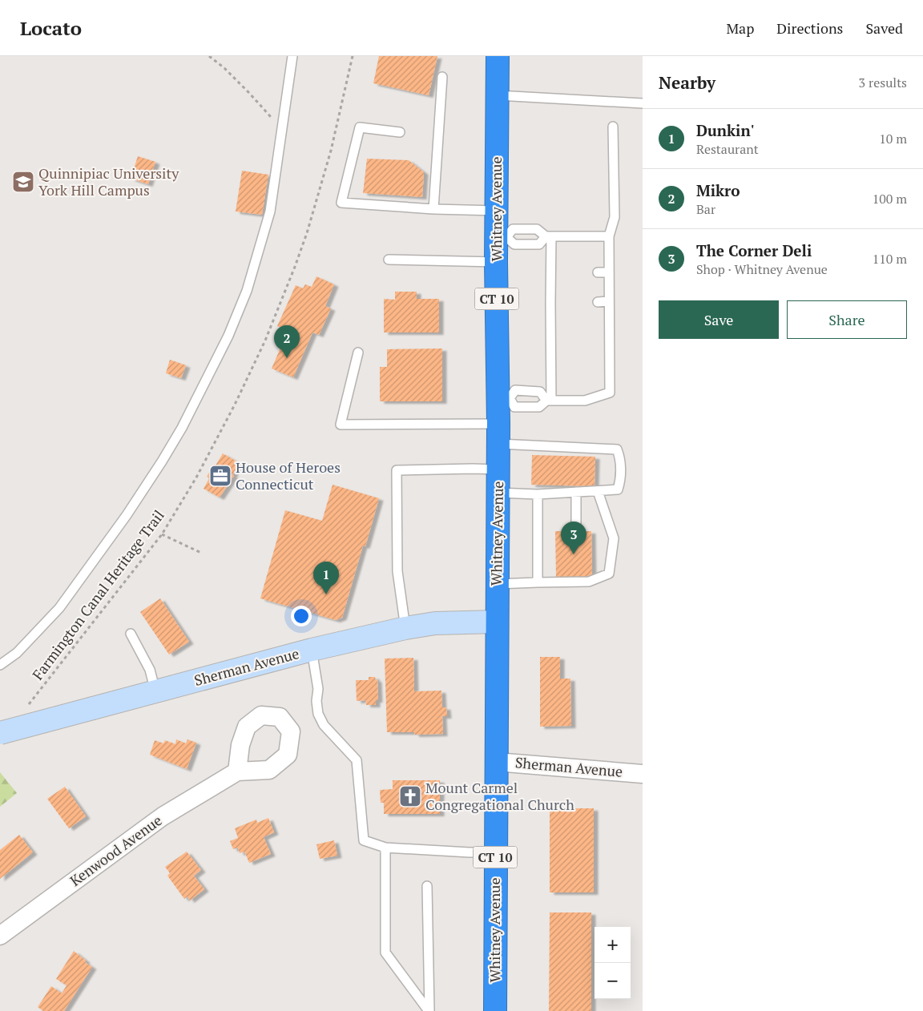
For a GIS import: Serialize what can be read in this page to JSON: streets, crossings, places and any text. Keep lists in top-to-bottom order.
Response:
{
  "streets": {
    "highway": ["Whitney Avenue", "CT 10"],
    "main road": ["Sherman Avenue"],
    "street": ["Kenwood Avenue"],
    "path": ["Farmington Canal Heritage Trail"]
  },
  "crossings": [
    ["Whitney Avenue", "Sherman Avenue"]
  ],
  "places": {
    "school or university": ["Quinnipiac University York Hill Campus"],
    "office": ["House of Heroes Connecticut"],
    "church": ["Mount Carmel Congregational Church"]
  },
  "page": {
    "header": "Locato",
    "nav": ["Map", "Directions", "Saved"],
    "heading": ["Nearby", "3 results"],
    "list": [
      {
        "mark": "1",
        "name": "Dunkin'",
        "note": "Restaurant",
        "value": "10 m"
      },
      {
        "mark": "2",
        "name": "Mikro",
        "note": "Bar",
        "value": "100 m"
      },
      {
        "mark": "3",
        "name": "The Corner Deli",
        "note": "Shop · Whitney Avenue",
        "value": "110 m"
      }
    ],
    "buttons": ["Save", "Share"],
    "pins": ["2", "3", "1"],
    "map_buttons": ["+", "−"]
  }
}
